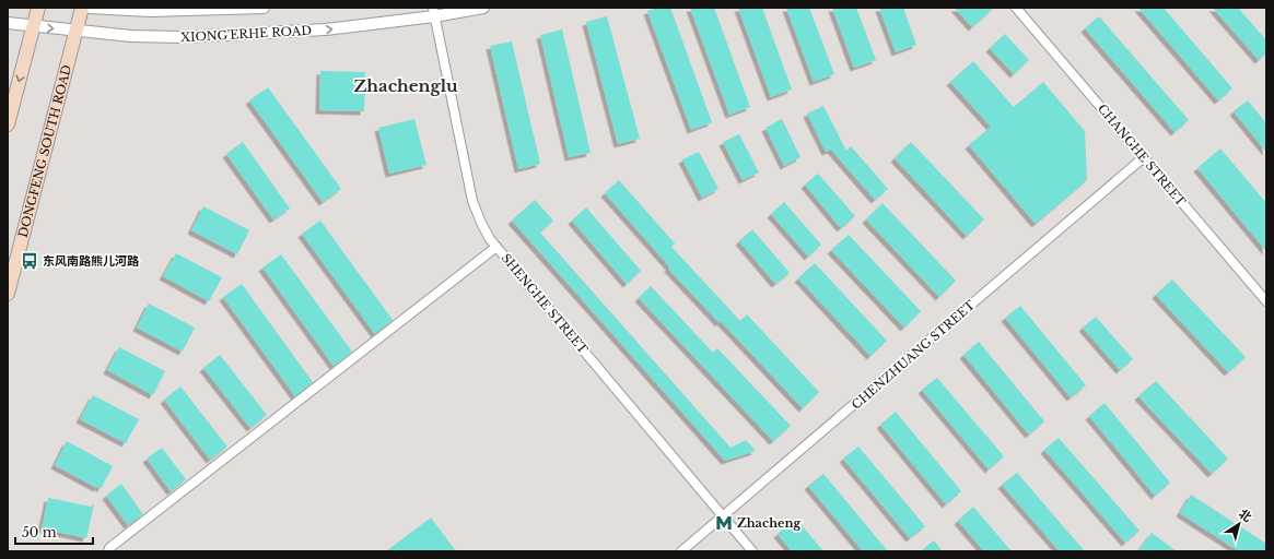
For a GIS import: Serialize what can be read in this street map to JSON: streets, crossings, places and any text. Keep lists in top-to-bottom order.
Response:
{
  "streets": {
    "main road": ["DONGFENG SOUTH ROAD"],
    "street": [
      "XIONG'ERHE ROAD",
      "CHANGHE STREET",
      "SHENGHE STREET",
      "CHENZHUANG STREET"
    ]
  },
  "crossings": [
    ["XIONG'ERHE ROAD", "DONGFENG SOUTH ROAD"],
    ["XIONG'ERHE ROAD", "SHENGHE STREET"],
    ["CHANGHE STREET", "CHENZHUANG STREET"],
    ["SHENGHE STREET", "CHENZHUANG STREET"]
  ],
  "districts": ["Zhachenglu"],
  "places": {
    "bus stop": ["东风南路熊儿河路"],
    "metro station": ["Zhacheng"]
  },
  "scale_bar": "50 m",
  "north": "top right"
}
